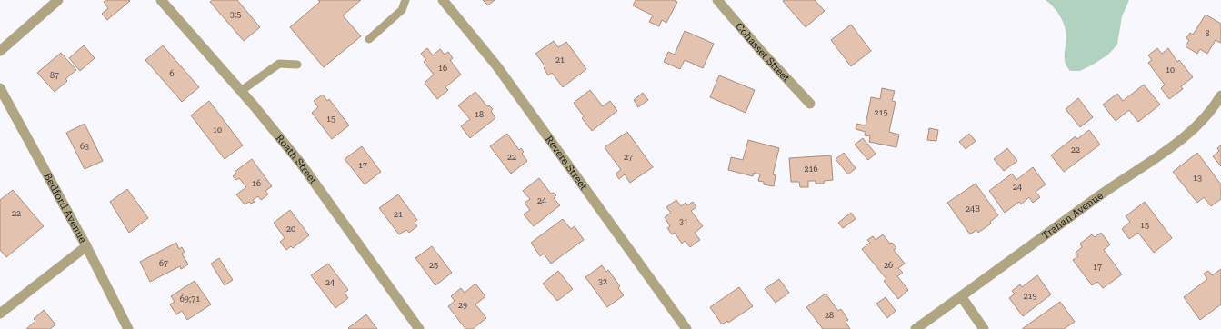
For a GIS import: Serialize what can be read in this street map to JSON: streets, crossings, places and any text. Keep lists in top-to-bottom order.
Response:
{
  "streets": {
    "street": [
      "Cohasset Street",
      "Roath Street",
      "Revere Street",
      "Bedford Avenue",
      "Trahan Avenue"
    ]
  },
  "house_numbers": [
    "3;5",
    "8",
    "21",
    "16",
    "10",
    "6",
    "87",
    "215",
    "18",
    "15",
    "10",
    "63",
    "22",
    "22",
    "27",
    "17",
    "216",
    "13",
    "16",
    "24",
    "24",
    "24B",
    "22",
    "21",
    "31",
    "15",
    "20",
    "67",
    "25",
    "26",
    "17",
    "32",
    "24",
    "219",
    "69;71",
    "29",
    "28"
  ]
}
